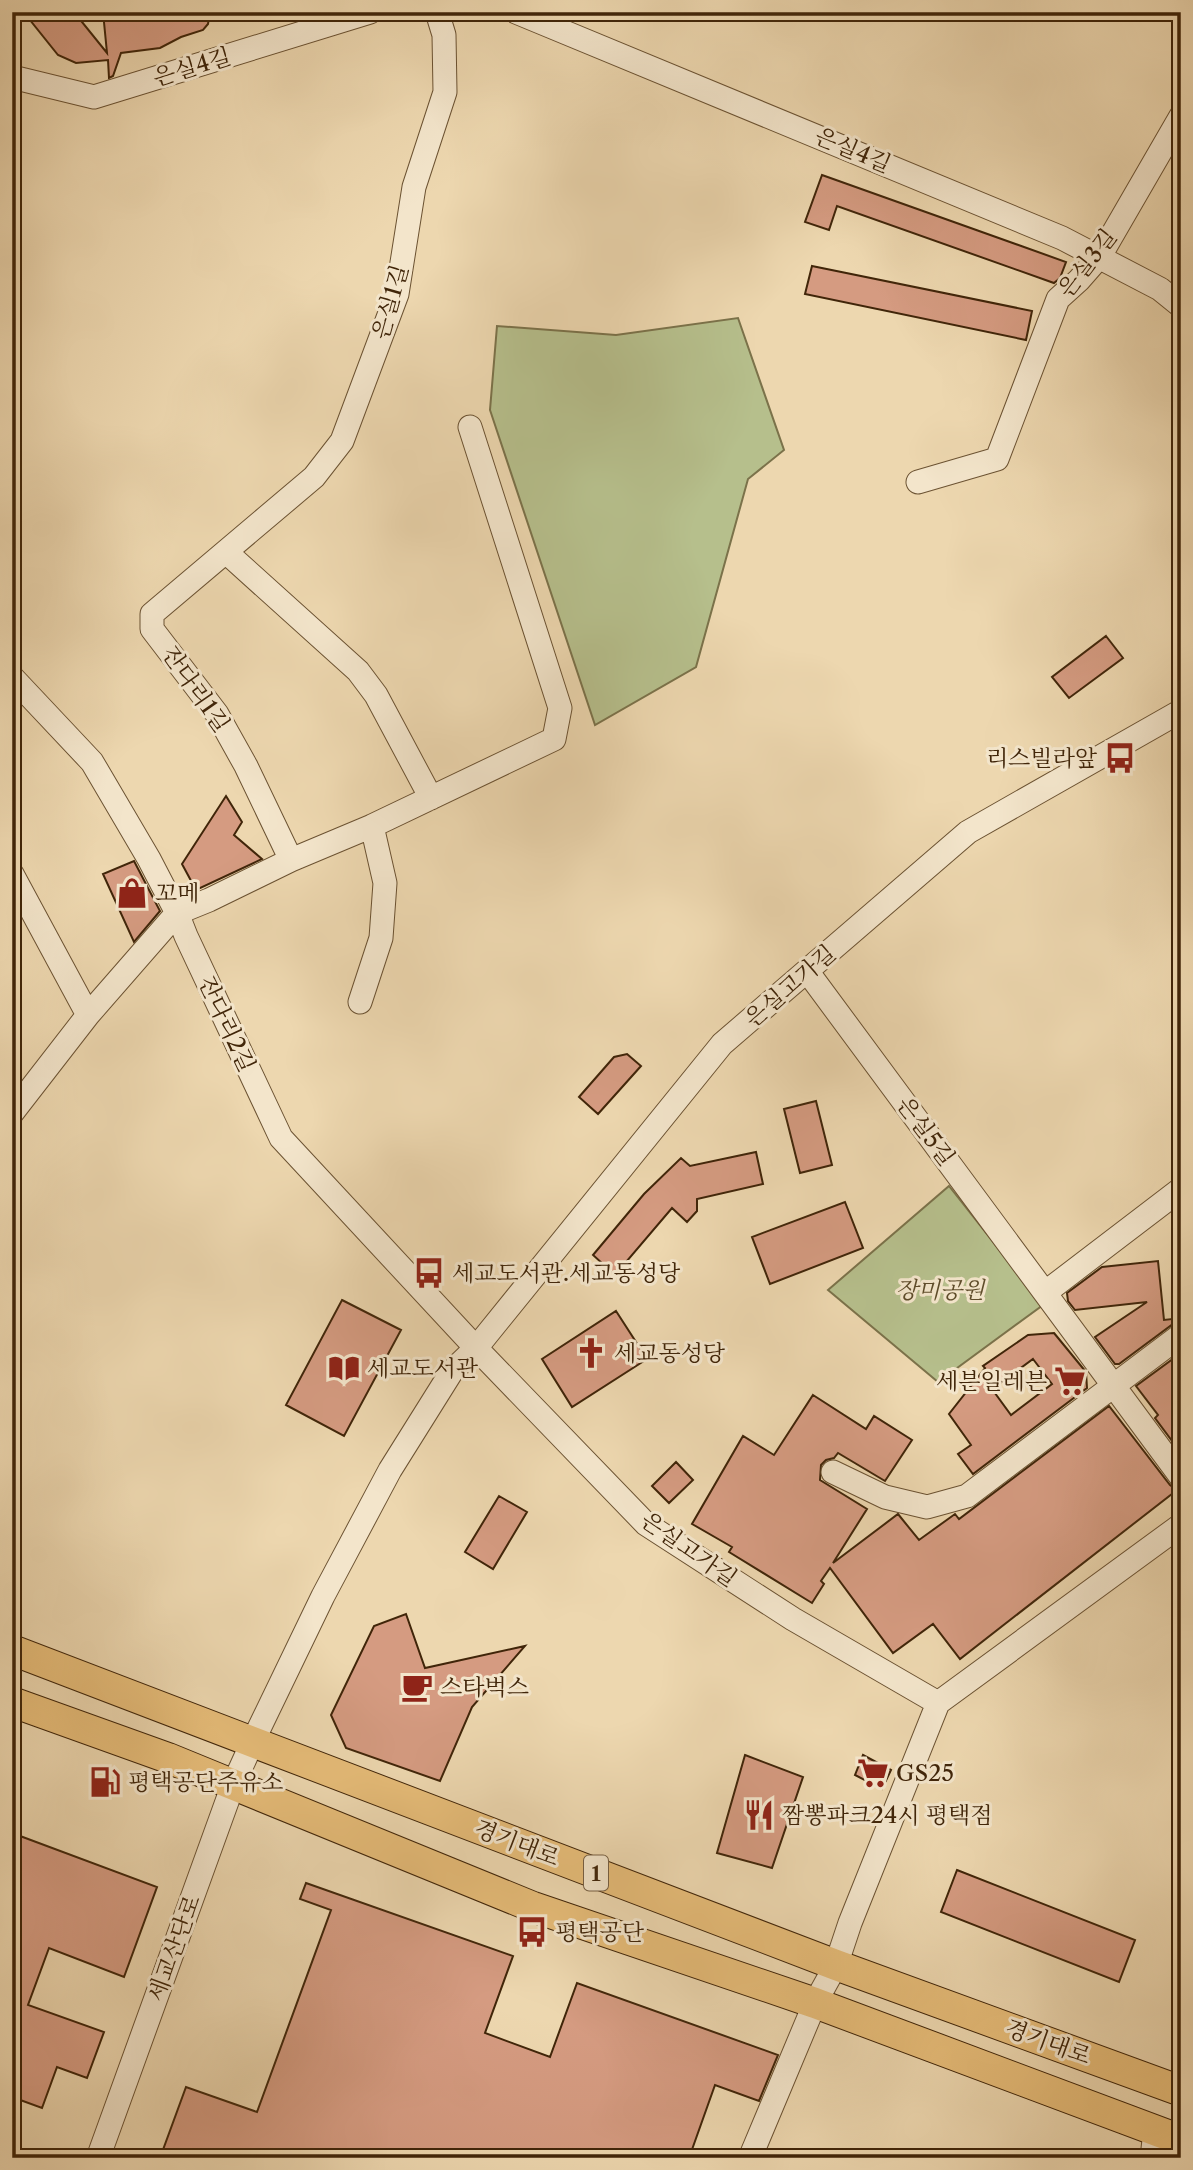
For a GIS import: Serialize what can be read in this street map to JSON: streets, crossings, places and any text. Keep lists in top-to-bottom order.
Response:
{
  "streets": {
    "main road": ["경기대로", "1"],
    "street": [
      "은실4길",
      "은실3길",
      "은실1길",
      "잔다리1길",
      "은실고가길",
      "잔다리2길",
      "은실5길",
      "세교산단로"
    ]
  },
  "crossings": [
    ["은실4길", "은실3길"],
    ["은실1길", "잔다리1길"],
    ["은실고가길", "잔다리2길"],
    ["은실고가길", "은실5길"],
    ["은실고가길", "경기대로"],
    ["은실고가길", "세교산단로"],
    ["경기대로", "세교산단로"]
  ],
  "parks": ["장미공원"],
  "places": {
    "bus stop": ["리스빌라앞", "세교도서관.세교동성당", "평택공단"],
    "shop": ["꼬메"],
    "church": ["세교동성당"],
    "library": ["세교도서관"],
    "supermarket": ["세븐일레븐", "GS25"],
    "cafe": ["스타벅스"],
    "fuel station": ["평택공단주유소"],
    "restaurant": ["짬뽕파크24시 평택점"]
  }
}
